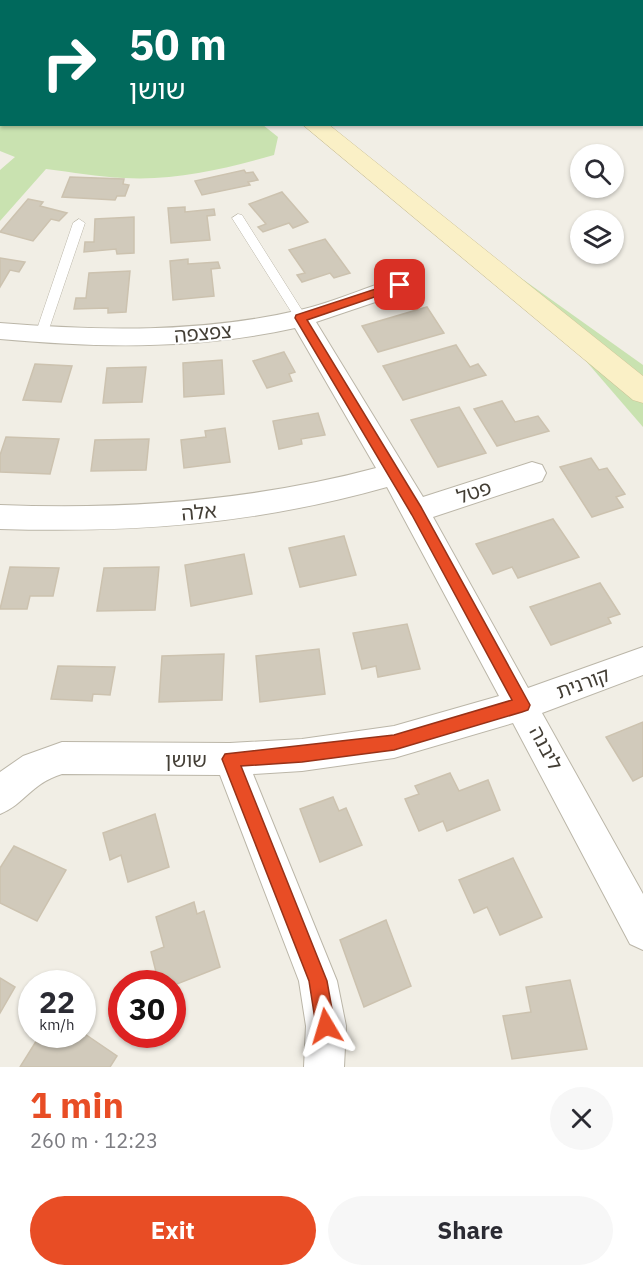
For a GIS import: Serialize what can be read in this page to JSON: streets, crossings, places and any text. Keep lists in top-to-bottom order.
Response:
{
  "streets": {
    "street": [
      "צפצפה",
      "פטל",
      "אלה",
      "קורנית",
      "ליבנה",
      "שושן"
    ]
  },
  "crossings": [
    ["צפצפה", "ליבנה"],
    ["פטל", "ליבנה"],
    ["אלה", "ליבנה"],
    ["קורנית", "ליבנה"],
    ["קורנית", "שושן"],
    ["ליבנה", "שושן"]
  ],
  "page": {
    "turn": ["50 m", "שושן"],
    "speed": "22 km/h",
    "limit": "30",
    "heading": ["1 min", "260 m · 12:23"],
    "buttons": ["Exit", "Share"]
  }
}
